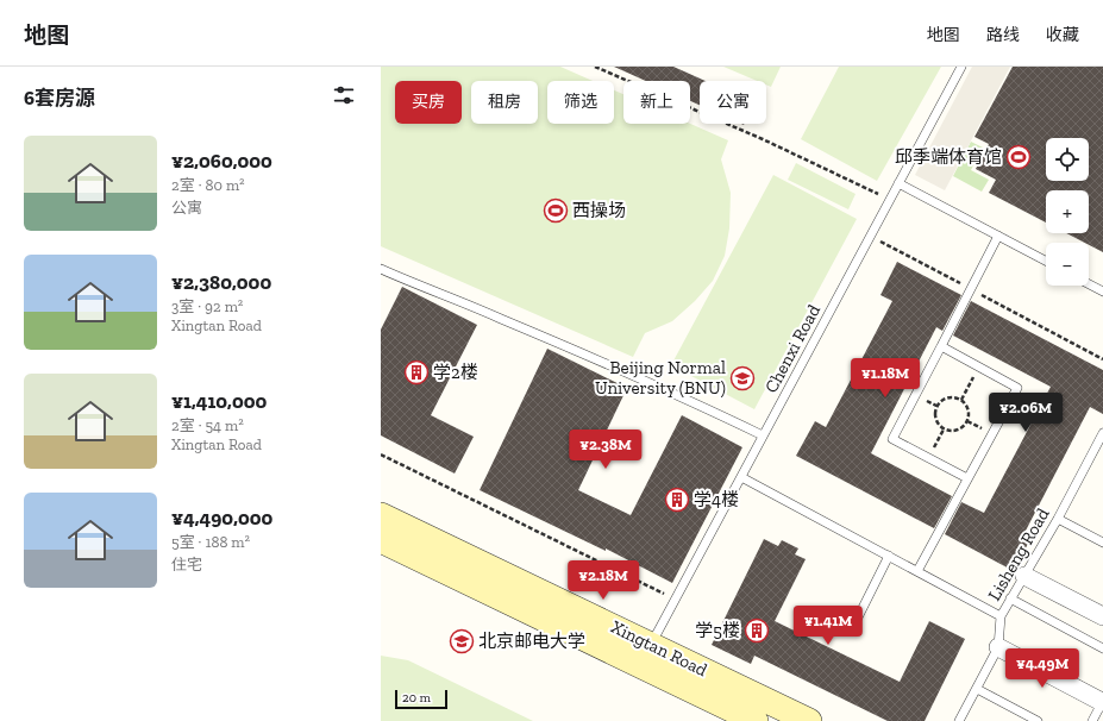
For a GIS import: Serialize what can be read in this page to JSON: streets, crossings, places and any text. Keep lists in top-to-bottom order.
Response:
{
  "streets": {
    "street": ["Xingtan Road"],
    "lane": ["Chenxi Road", "Lisheng Road"]
  },
  "crossings": [
    ["Chenxi Road", "Xingtan Road"]
  ],
  "places": {
    "sports": ["邱季端体育馆", "西操场"],
    "building": ["学2楼", "学4楼", "学5楼"],
    "school or university": ["Beijing Normal University (BNU)", "北京邮电大学"]
  },
  "scale_bar": "20 m",
  "page": {
    "header": "地图",
    "nav": ["地图", "路线", "收藏"],
    "heading": "6套房源",
    "chip": [
      "买房",
      "租房",
      "筛选",
      "新上",
      "公寓"
    ],
    "list": [
      {
        "name": "¥2,060,000",
        "note": "2室 · 80 m² · 公寓"
      },
      {
        "name": "¥2,380,000",
        "note": "3室 · 92 m² · Xingtan Road"
      },
      {
        "name": "¥1,410,000",
        "note": "2室 · 54 m² · Xingtan Road"
      },
      {
        "name": "¥4,490,000",
        "note": "5室 · 188 m² · 住宅"
      }
    ],
    "map_buttons": ["+", "−"],
    "price": [
      "¥1.18M",
      "¥2.06M",
      "¥2.38M",
      "¥2.18M",
      "¥1.41M",
      "¥4.49M"
    ],
    "scale": "20 m"
  }
}
